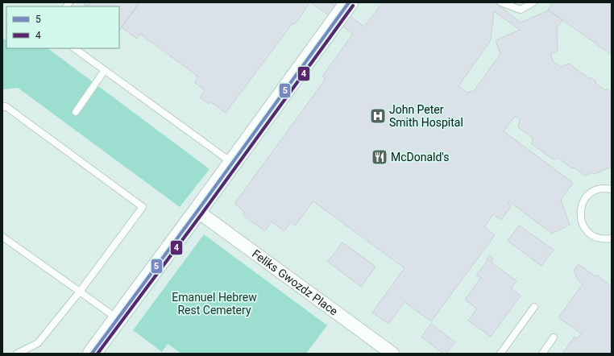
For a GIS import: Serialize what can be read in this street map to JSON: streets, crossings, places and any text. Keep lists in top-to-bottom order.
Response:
{
  "streets": {
    "street": ["Feliks Gwozdz Place"]
  },
  "parks": ["Emanuel Hebrew Rest Cemetery"],
  "places": {
    "hospital": ["John Peter Smith Hospital"],
    "restaurant": ["McDonald's"]
  },
  "lines": ["transit line 5", "transit line 4"],
  "legend": ["5", "4"]
}
